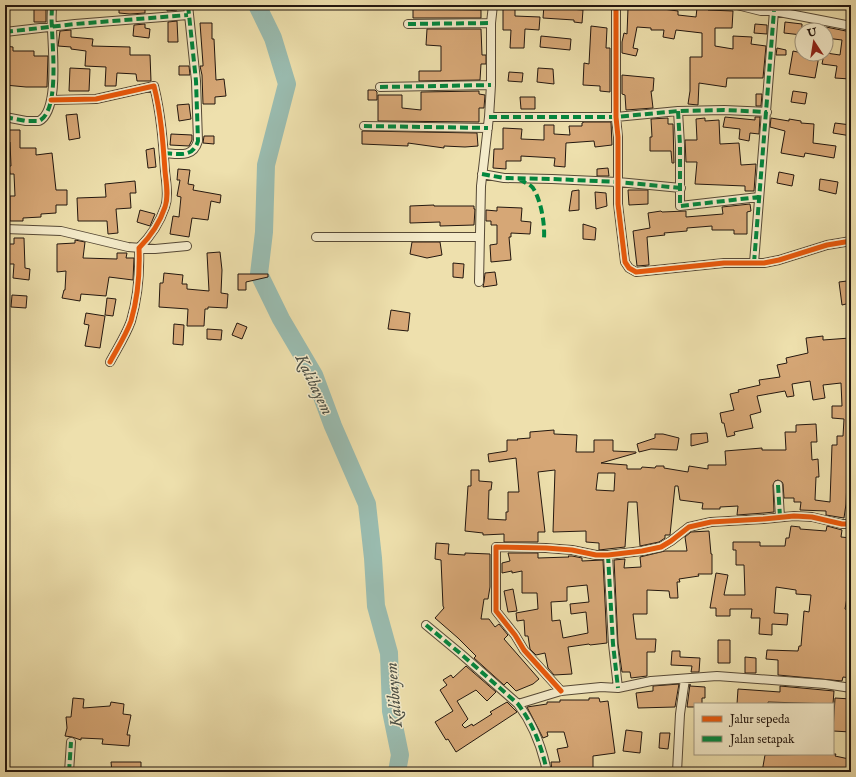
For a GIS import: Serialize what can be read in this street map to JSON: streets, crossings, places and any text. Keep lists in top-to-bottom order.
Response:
{
  "water": ["Kalibayem"],
  "legend": ["Jalur sepeda", "Jalan setapak"],
  "north": "top"
}
